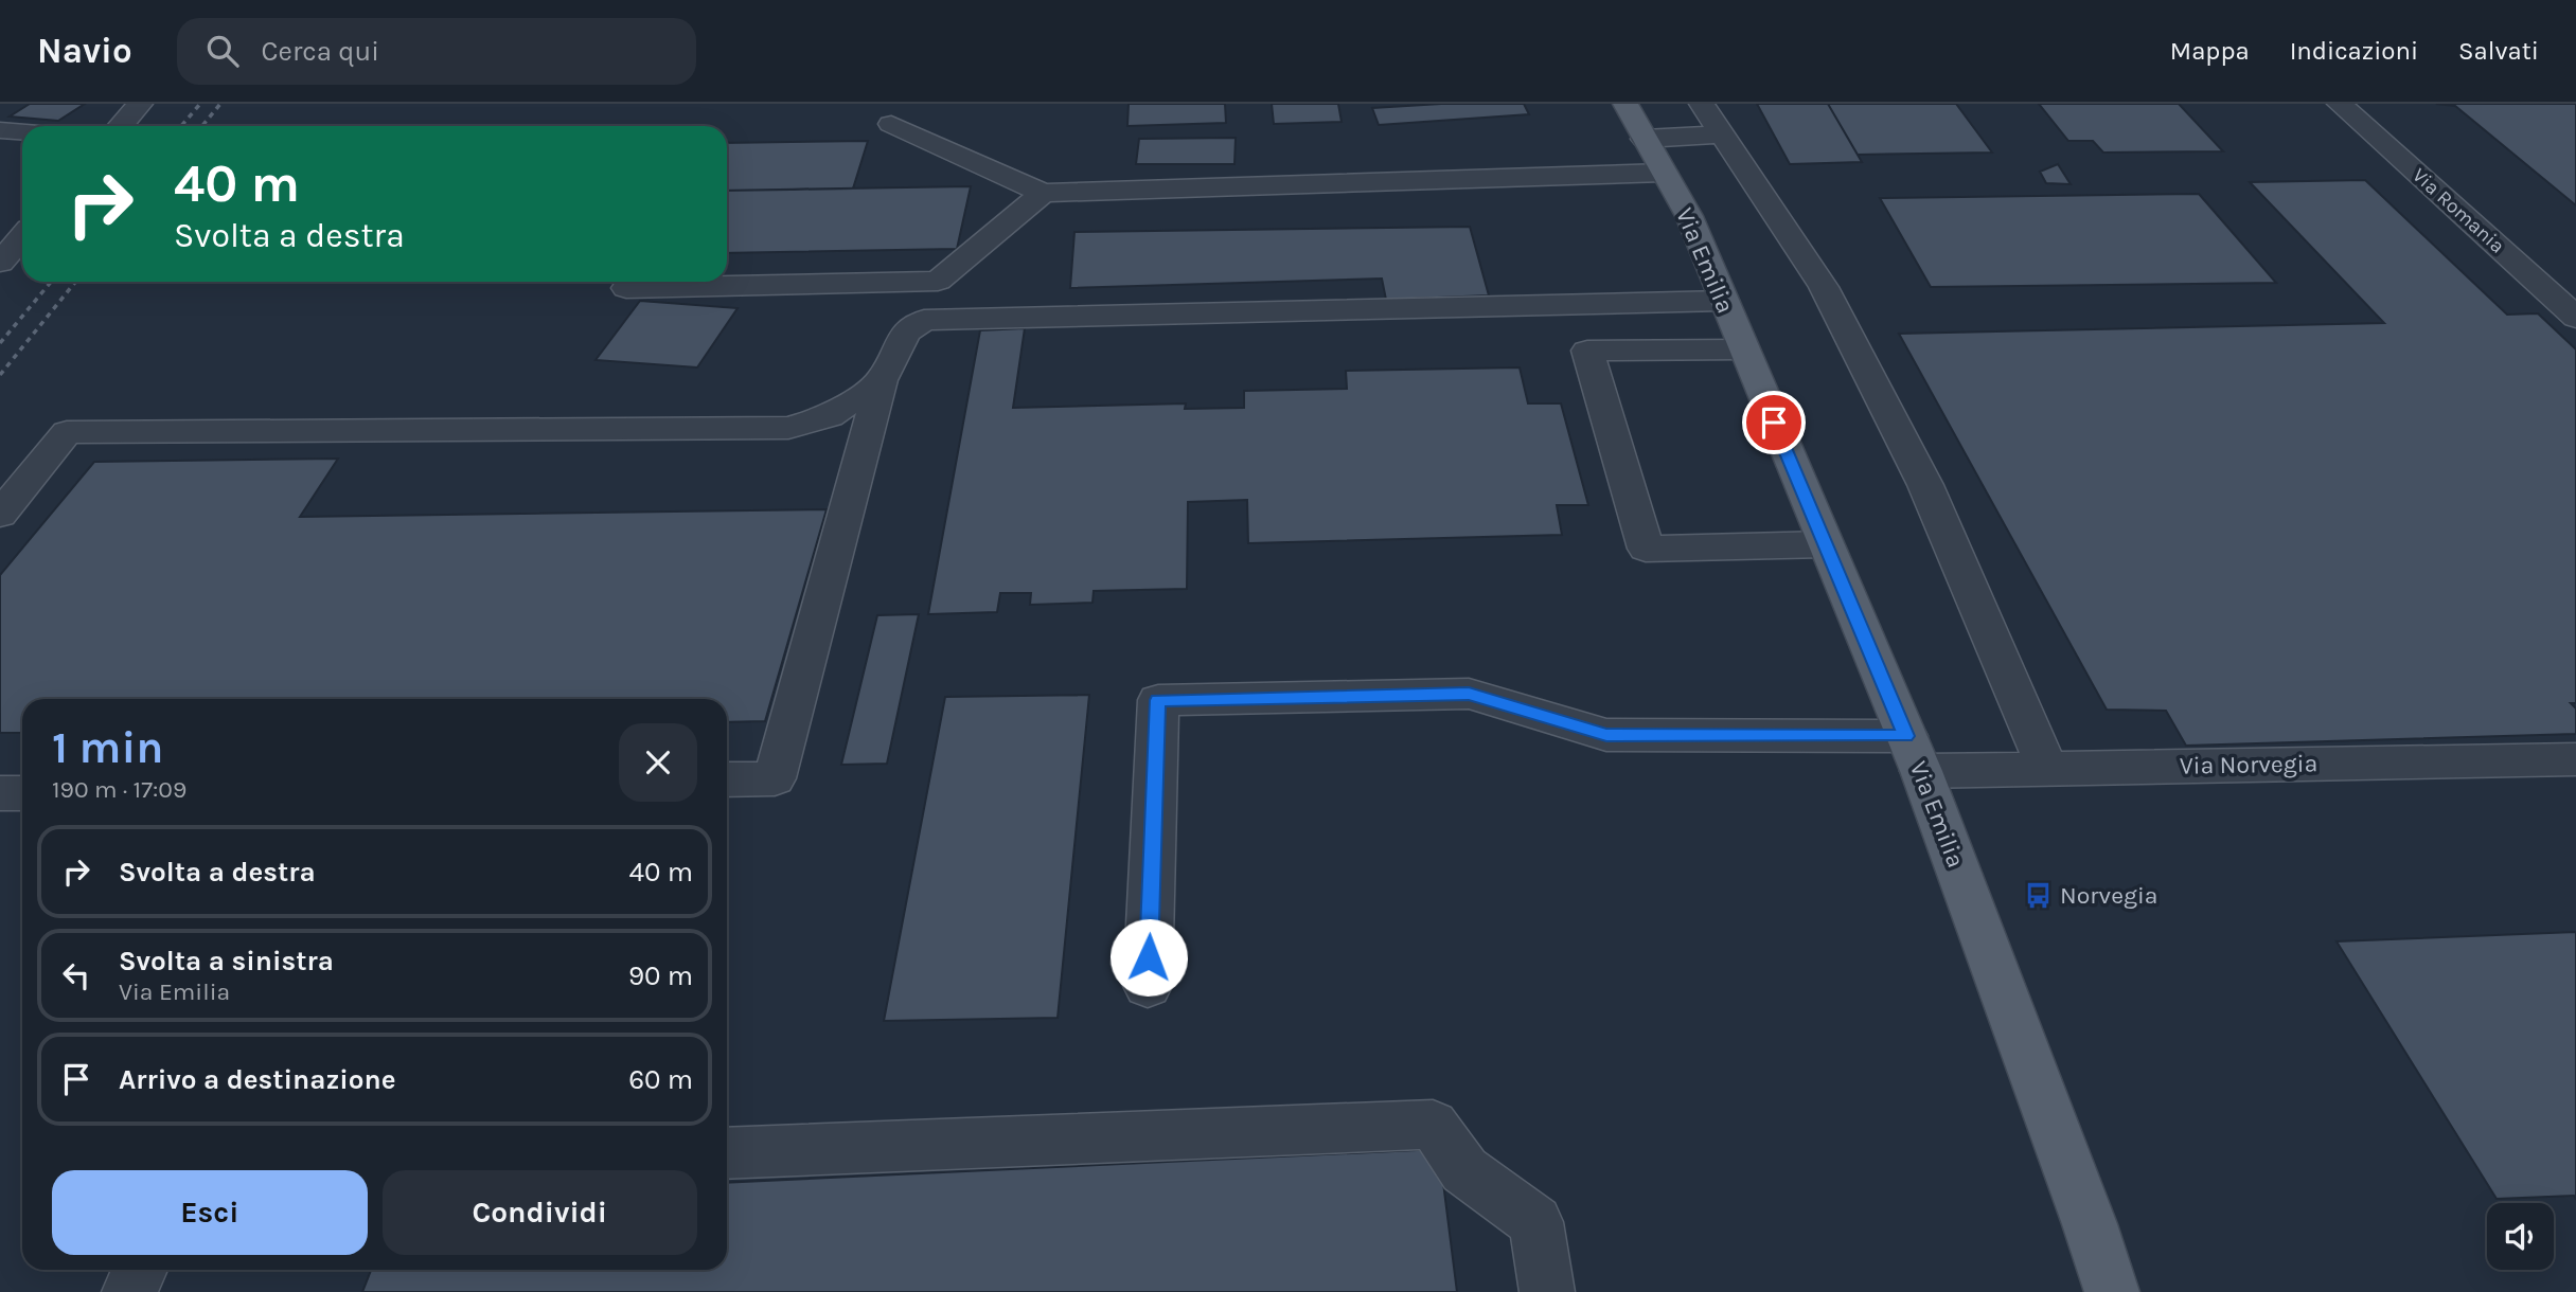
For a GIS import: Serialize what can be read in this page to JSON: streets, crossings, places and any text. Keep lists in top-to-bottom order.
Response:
{
  "streets": {
    "main road": ["Via Emilia"],
    "street": ["Via Romania", "Via Norvegia"]
  },
  "crossings": [
    ["Via Emilia", "Via Norvegia"]
  ],
  "places": {
    "bus stop": ["Norvegia"]
  },
  "page": {
    "header": "Navio",
    "search": "Cerca qui",
    "nav": ["Mappa", "Indicazioni", "Salvati"],
    "turn": ["40 m", "Svolta a destra"],
    "heading": ["1 min", "190 m · 17:09"],
    "list": [
      {
        "name": "Svolta a destra",
        "value": "40 m"
      },
      {
        "name": "Svolta a sinistra",
        "note": "Via Emilia",
        "value": "90 m"
      },
      {
        "name": "Arrivo a destinazione",
        "value": "60 m"
      }
    ],
    "buttons": ["Esci", "Condividi"]
  }
}
